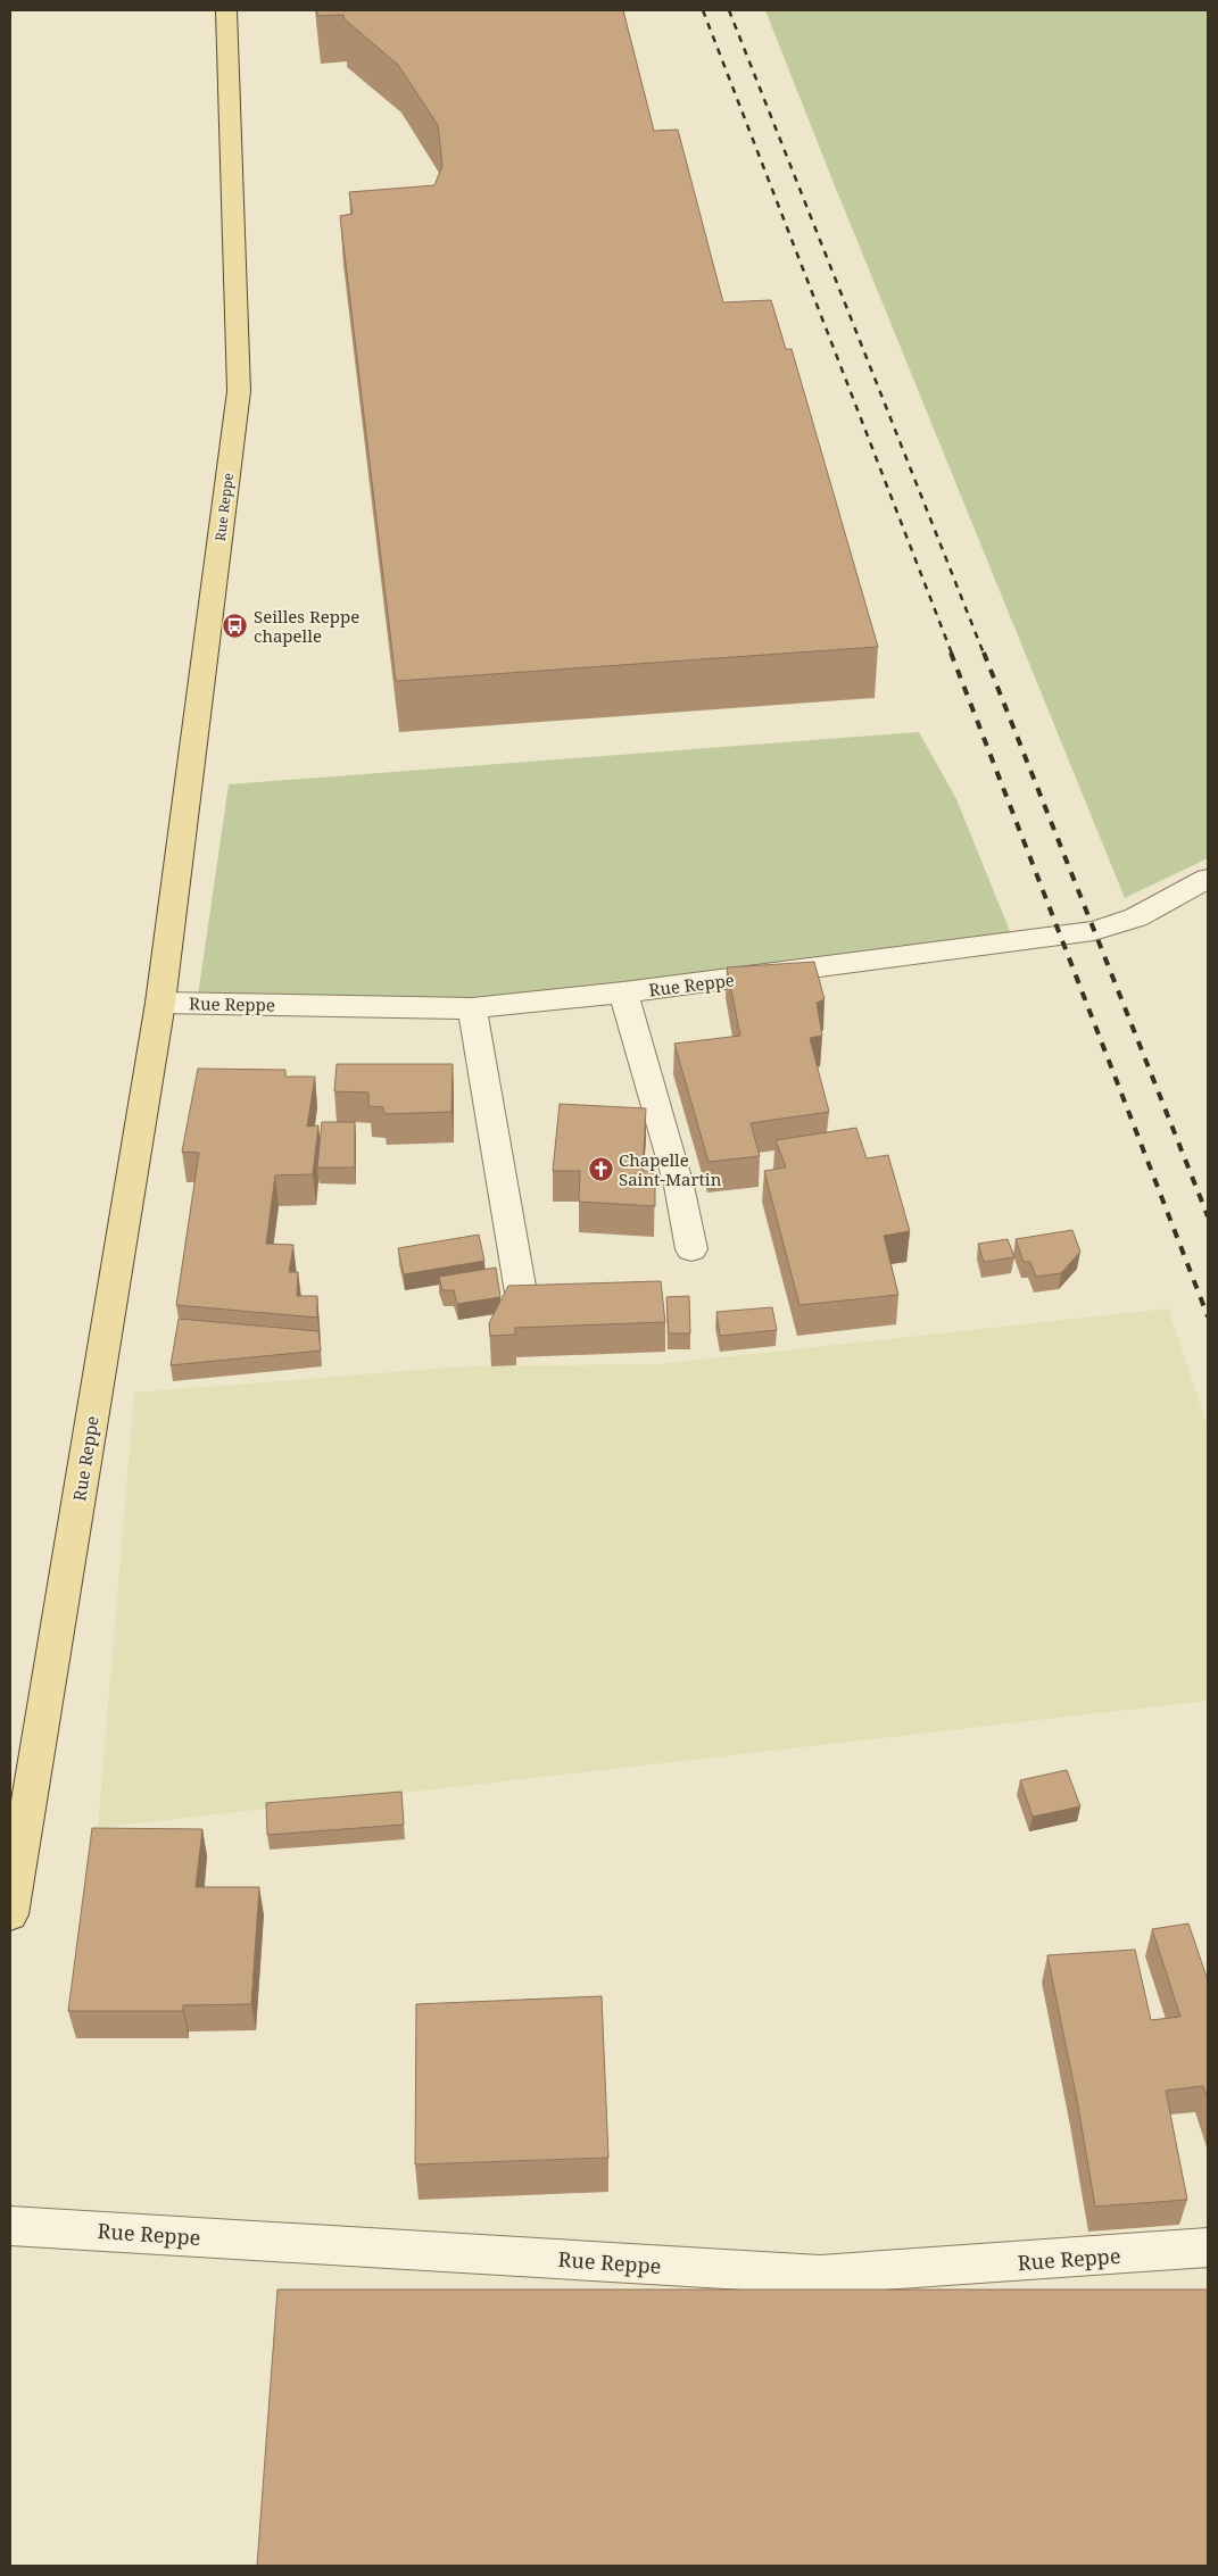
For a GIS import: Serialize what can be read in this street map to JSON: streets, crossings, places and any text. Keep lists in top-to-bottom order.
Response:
{
  "streets": {
    "main road": ["Rue Reppe"]
  },
  "places": {
    "bus stop": ["Seilles Reppe chapelle"],
    "church": ["Chapelle Saint-Martin"]
  }
}
